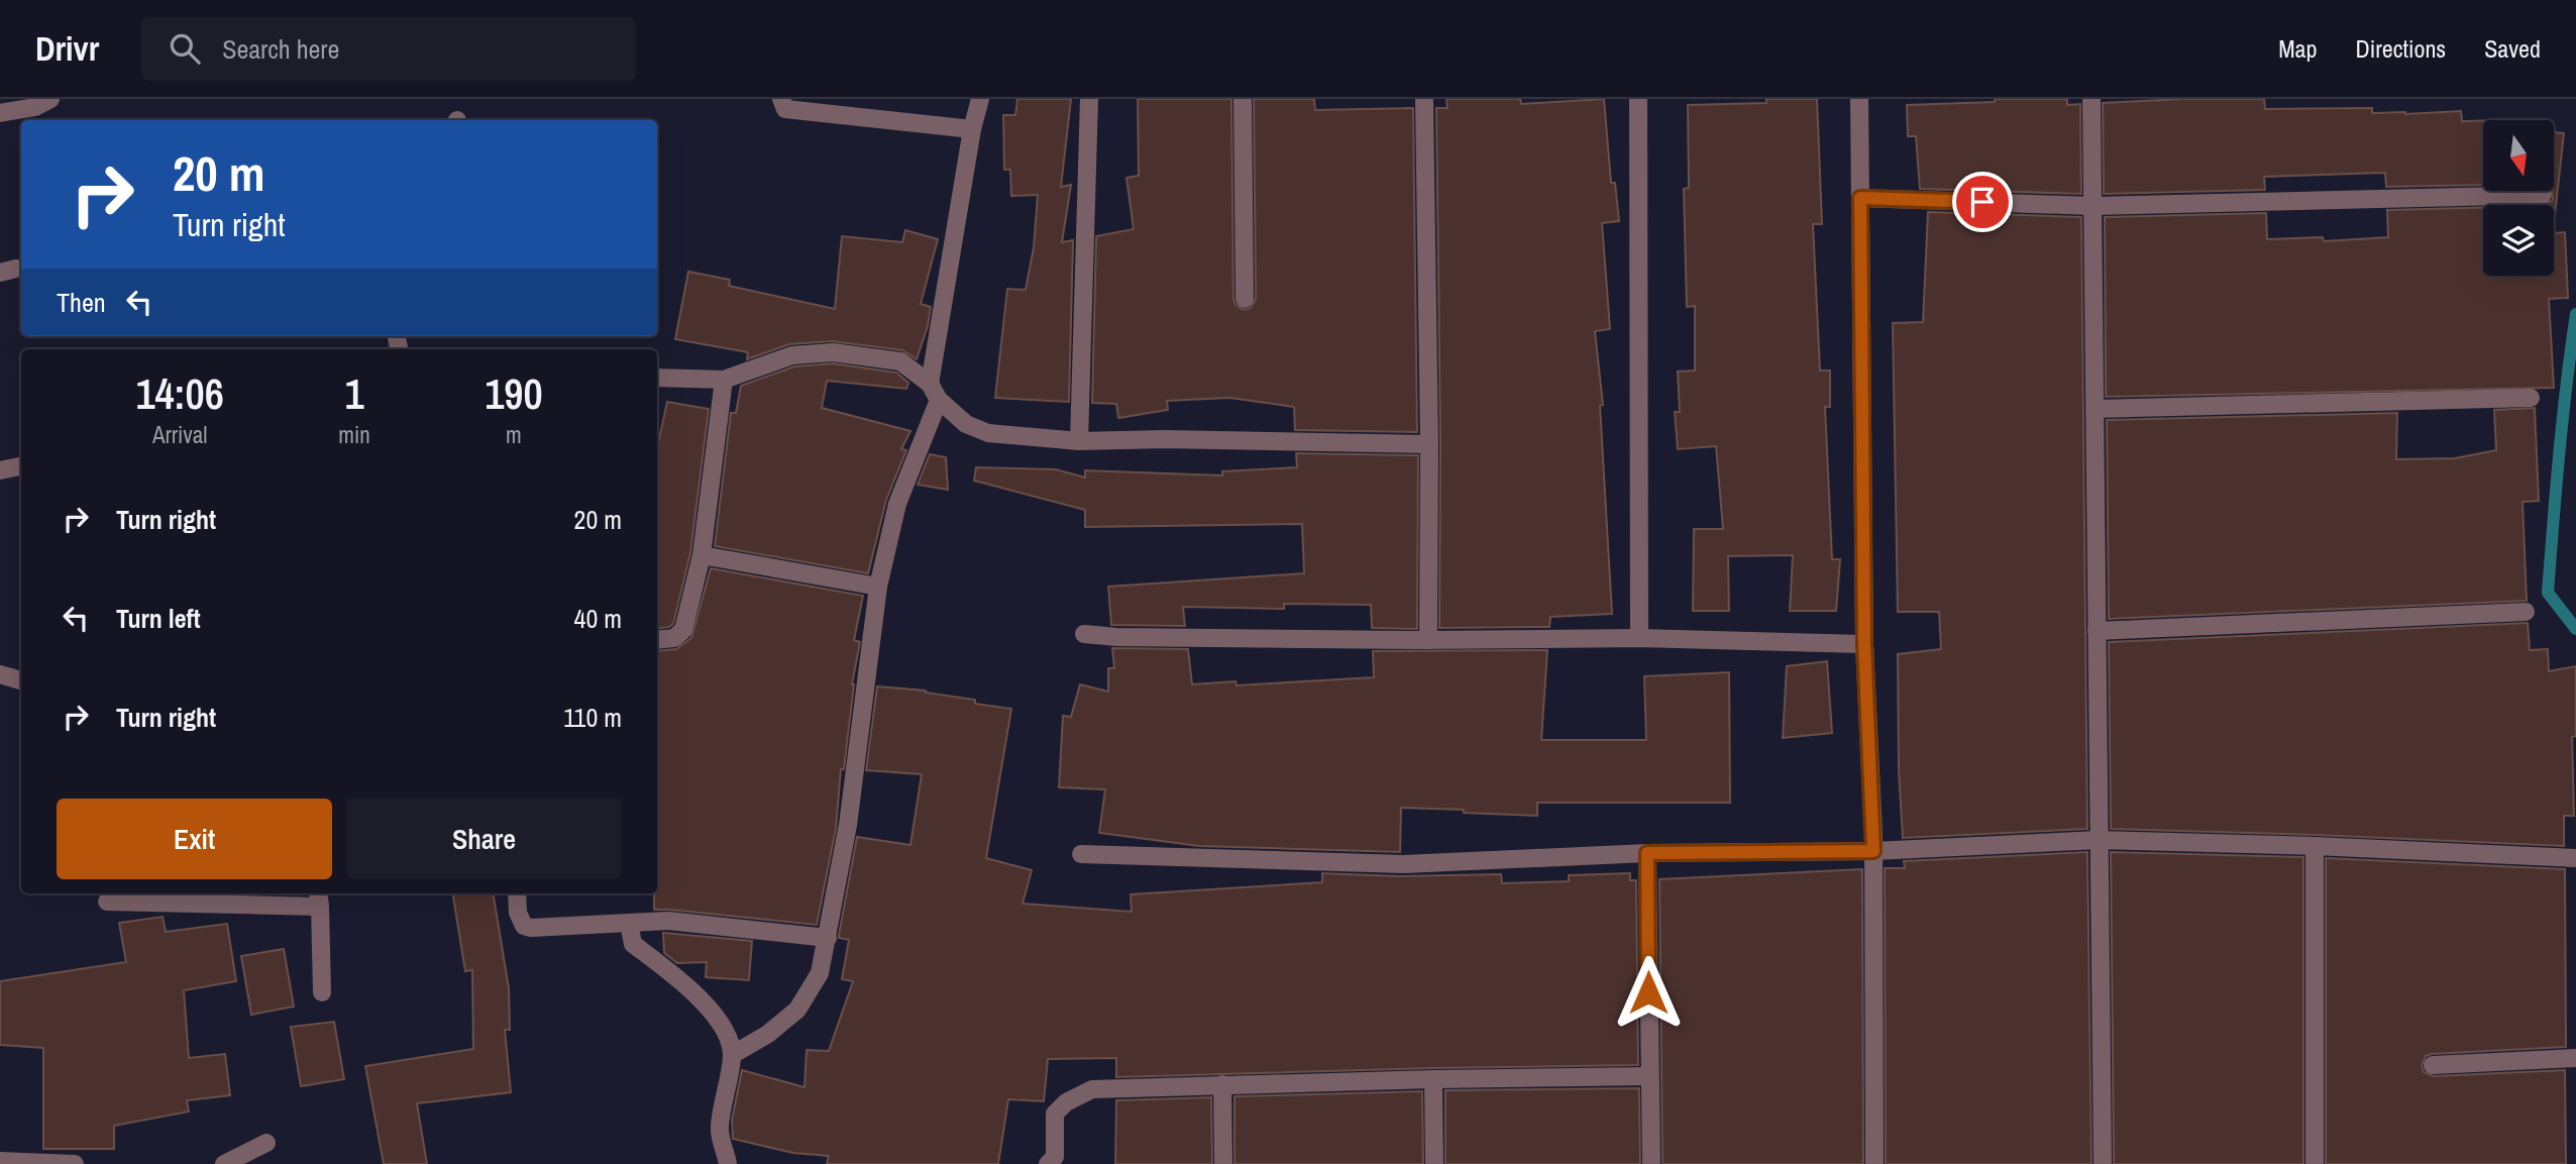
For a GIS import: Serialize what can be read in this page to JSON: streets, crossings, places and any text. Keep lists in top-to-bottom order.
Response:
{
  "north": "bottom",
  "page": {
    "header": "Drivr",
    "search": "Search here",
    "nav": ["Map", "Directions", "Saved"],
    "turn": ["20 m", "Turn right"],
    "then": "Then",
    "eta": [
      "14:06",
      "Arrival",
      "1",
      "min",
      "190",
      "m"
    ],
    "list": [
      {
        "name": "Turn right",
        "value": "20 m"
      },
      {
        "name": "Turn left",
        "value": "40 m"
      },
      {
        "name": "Turn right",
        "value": "110 m"
      }
    ],
    "buttons": ["Exit", "Share"]
  }
}
